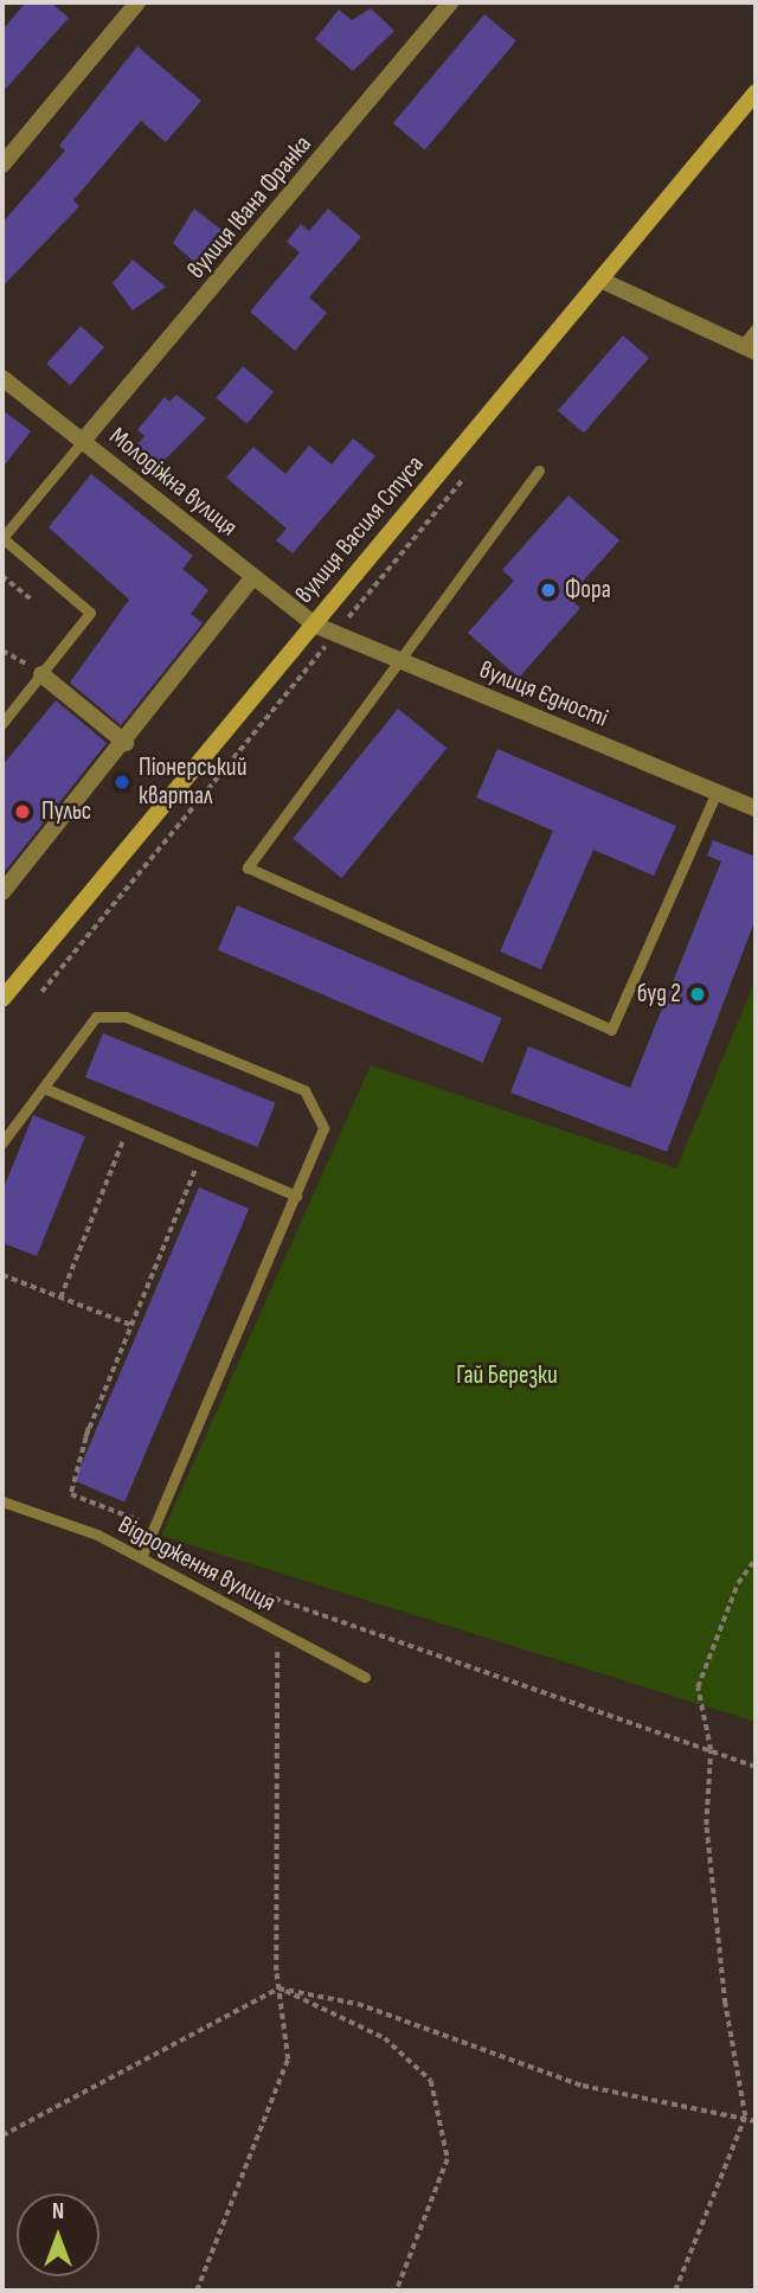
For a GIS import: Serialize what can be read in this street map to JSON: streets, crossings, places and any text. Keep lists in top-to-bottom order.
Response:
{
  "streets": {
    "main road": ["вулиця Василя Стуса"],
    "street": ["вулиця Івана Франка", "Молодіжна вулиця", "вулиця Єдності"],
    "lane": ["Відродження вулиця"]
  },
  "crossings": [
    ["вулиця Івана Франка", "Молодіжна вулиця"],
    ["Молодіжна вулиця", "вулиця Василя Стуса"],
    ["Молодіжна вулиця", "вулиця Єдності"],
    ["вулиця Василя Стуса", "вулиця Єдності"]
  ],
  "parks": ["Гай Березки"],
  "places": [
    "Фора",
    "Піонерський квартал",
    "Пульс",
    "буд 2"
  ],
  "north": "top"
}
